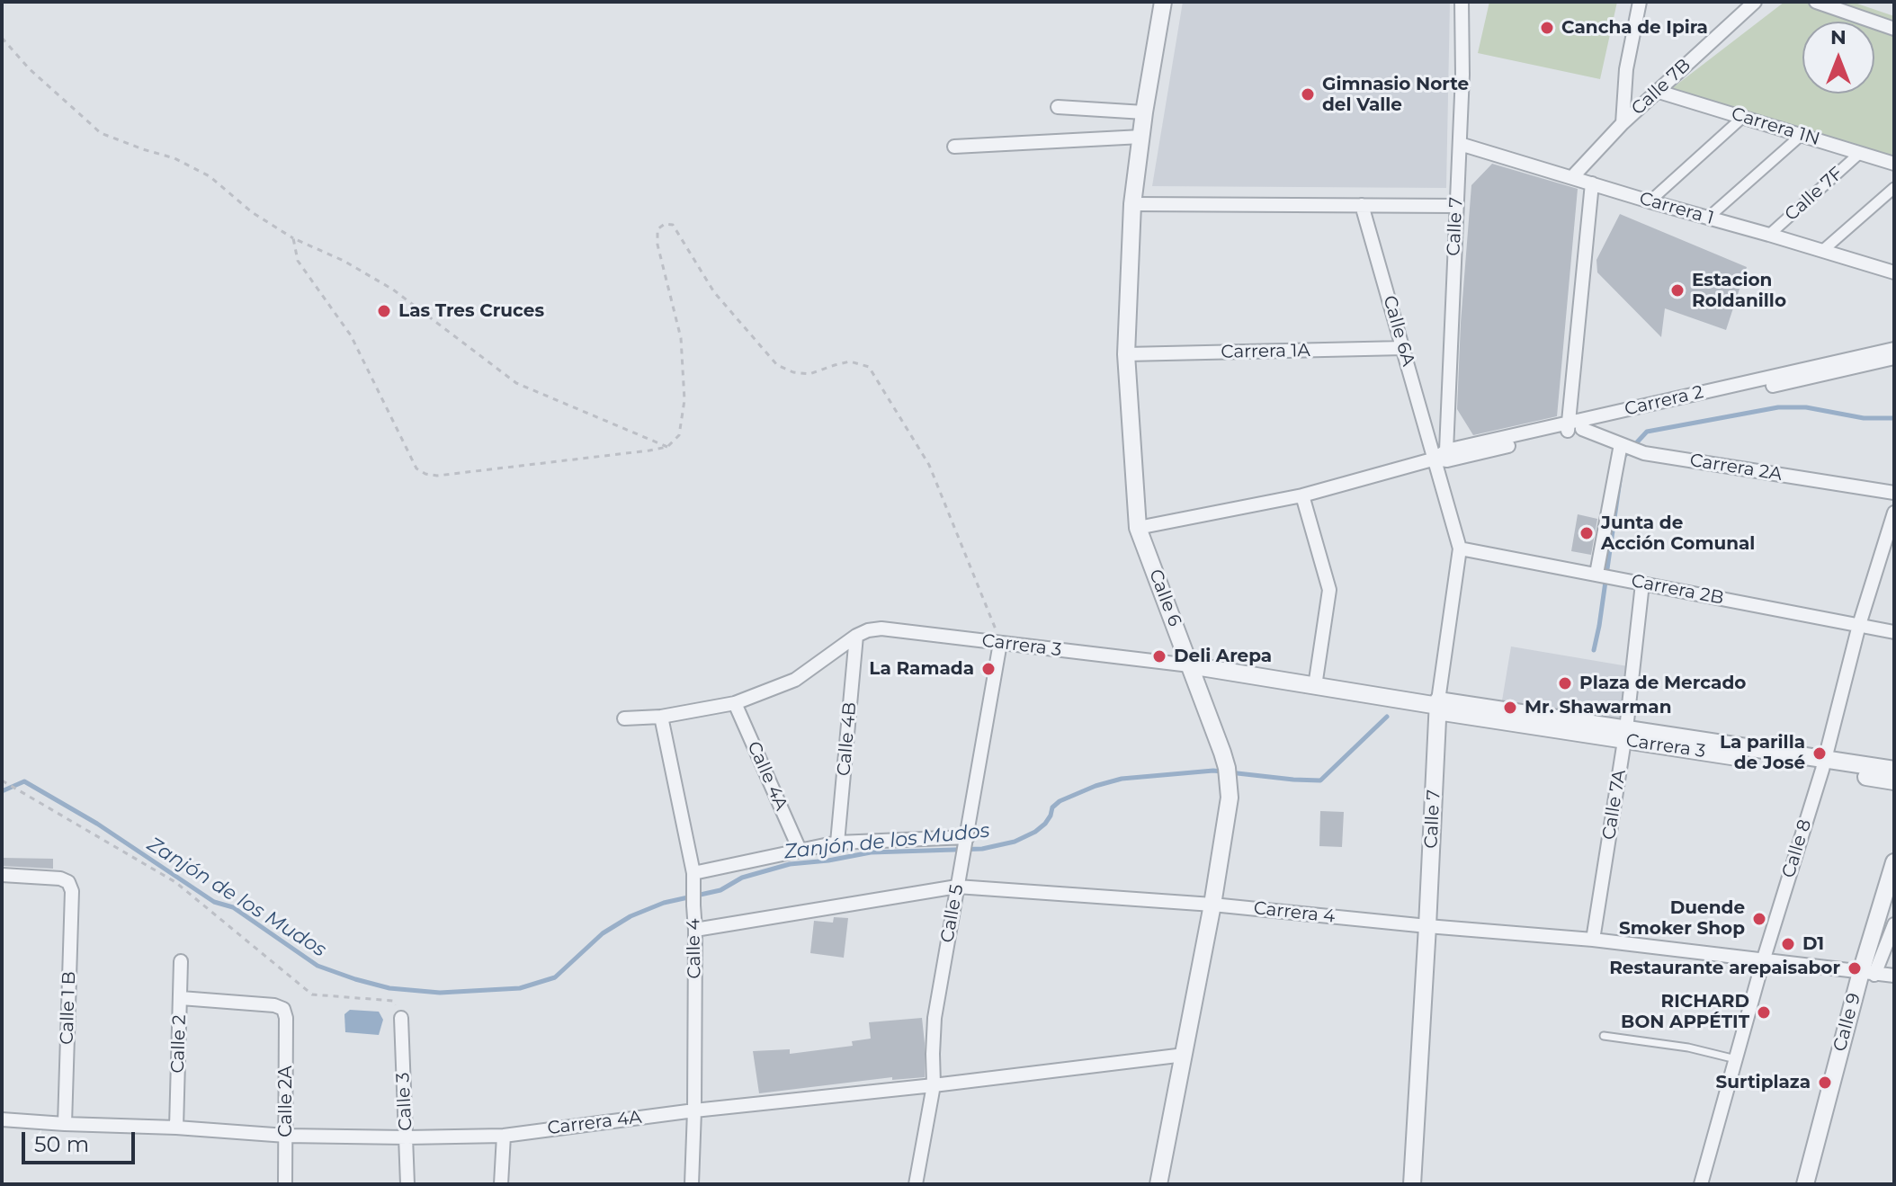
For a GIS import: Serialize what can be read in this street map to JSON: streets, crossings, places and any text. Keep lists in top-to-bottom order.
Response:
{
  "streets": {
    "street": [
      "Calle 7B",
      "Carrera 1N",
      "Calle 7F",
      "Carrera 1",
      "Calle 7",
      "Calle 6A",
      "Carrera 1A",
      "Carrera 2",
      "Carrera 2A",
      "Carrera 2B",
      "Calle 6",
      "Carrera 3",
      "Calle 4B",
      "Calle 4A",
      "Calle 7A",
      "Calle 8",
      "Carrera 4",
      "Calle 5",
      "Calle 4",
      "Calle 1 B",
      "Calle 9",
      "Calle 2",
      "Calle 2A",
      "Calle 3",
      "Carrera 4A"
    ]
  },
  "crossings": [
    ["Calle 7B", "Carrera 1N"],
    ["Calle 7B", "Carrera 1"],
    ["Carrera 1N", "Calle 7F"],
    ["Calle 7F", "Carrera 1"],
    ["Carrera 1", "Calle 7"],
    ["Calle 7", "Calle 6A"],
    ["Calle 7", "Carrera 2"],
    ["Calle 7", "Carrera 2B"],
    ["Calle 7", "Carrera 3"],
    ["Calle 7", "Carrera 4"],
    ["Calle 6A", "Carrera 1A"],
    ["Calle 6A", "Carrera 2"],
    ["Carrera 1A", "Calle 6"],
    ["Carrera 2", "Carrera 2A"],
    ["Carrera 2", "Calle 6"],
    ["Carrera 2B", "Calle 7A"],
    ["Carrera 2B", "Calle 8"],
    ["Calle 6", "Carrera 3"],
    ["Calle 6", "Carrera 4"],
    ["Calle 6", "Carrera 4A"],
    ["Carrera 3", "Calle 4B"],
    ["Carrera 3", "Calle 4A"],
    ["Carrera 3", "Calle 7A"],
    ["Carrera 3", "Calle 8"],
    ["Carrera 3", "Calle 5"],
    ["Carrera 3", "Calle 4"],
    ["Calle 7A", "Carrera 4"],
    ["Calle 8", "Carrera 4"],
    ["Carrera 4", "Calle 5"],
    ["Carrera 4", "Calle 4"],
    ["Carrera 4", "Calle 9"],
    ["Calle 5", "Carrera 4A"],
    ["Calle 4", "Carrera 4A"],
    ["Calle 1 B", "Carrera 4A"],
    ["Calle 2", "Calle 2A"],
    ["Calle 2", "Carrera 4A"],
    ["Calle 2A", "Carrera 4A"],
    ["Calle 3", "Carrera 4A"]
  ],
  "water": ["Zanjón de los Mudos"],
  "places": [
    "Cancha de Ipira",
    "Gimnasio Norte del Valle",
    "Estacion Roldanillo",
    "Las Tres Cruces",
    "Junta de Acción Comunal",
    "Deli Arepa",
    "La Ramada",
    "Plaza de Mercado",
    "Mr. Shawarman",
    "La parilla de José",
    "Duende Smoker Shop",
    "D1",
    "Restaurante arepaisabor",
    "RICHARD BON APPÉTIT",
    "Surtiplaza"
  ],
  "scale_bar": "50 m",
  "north": "top"
}
